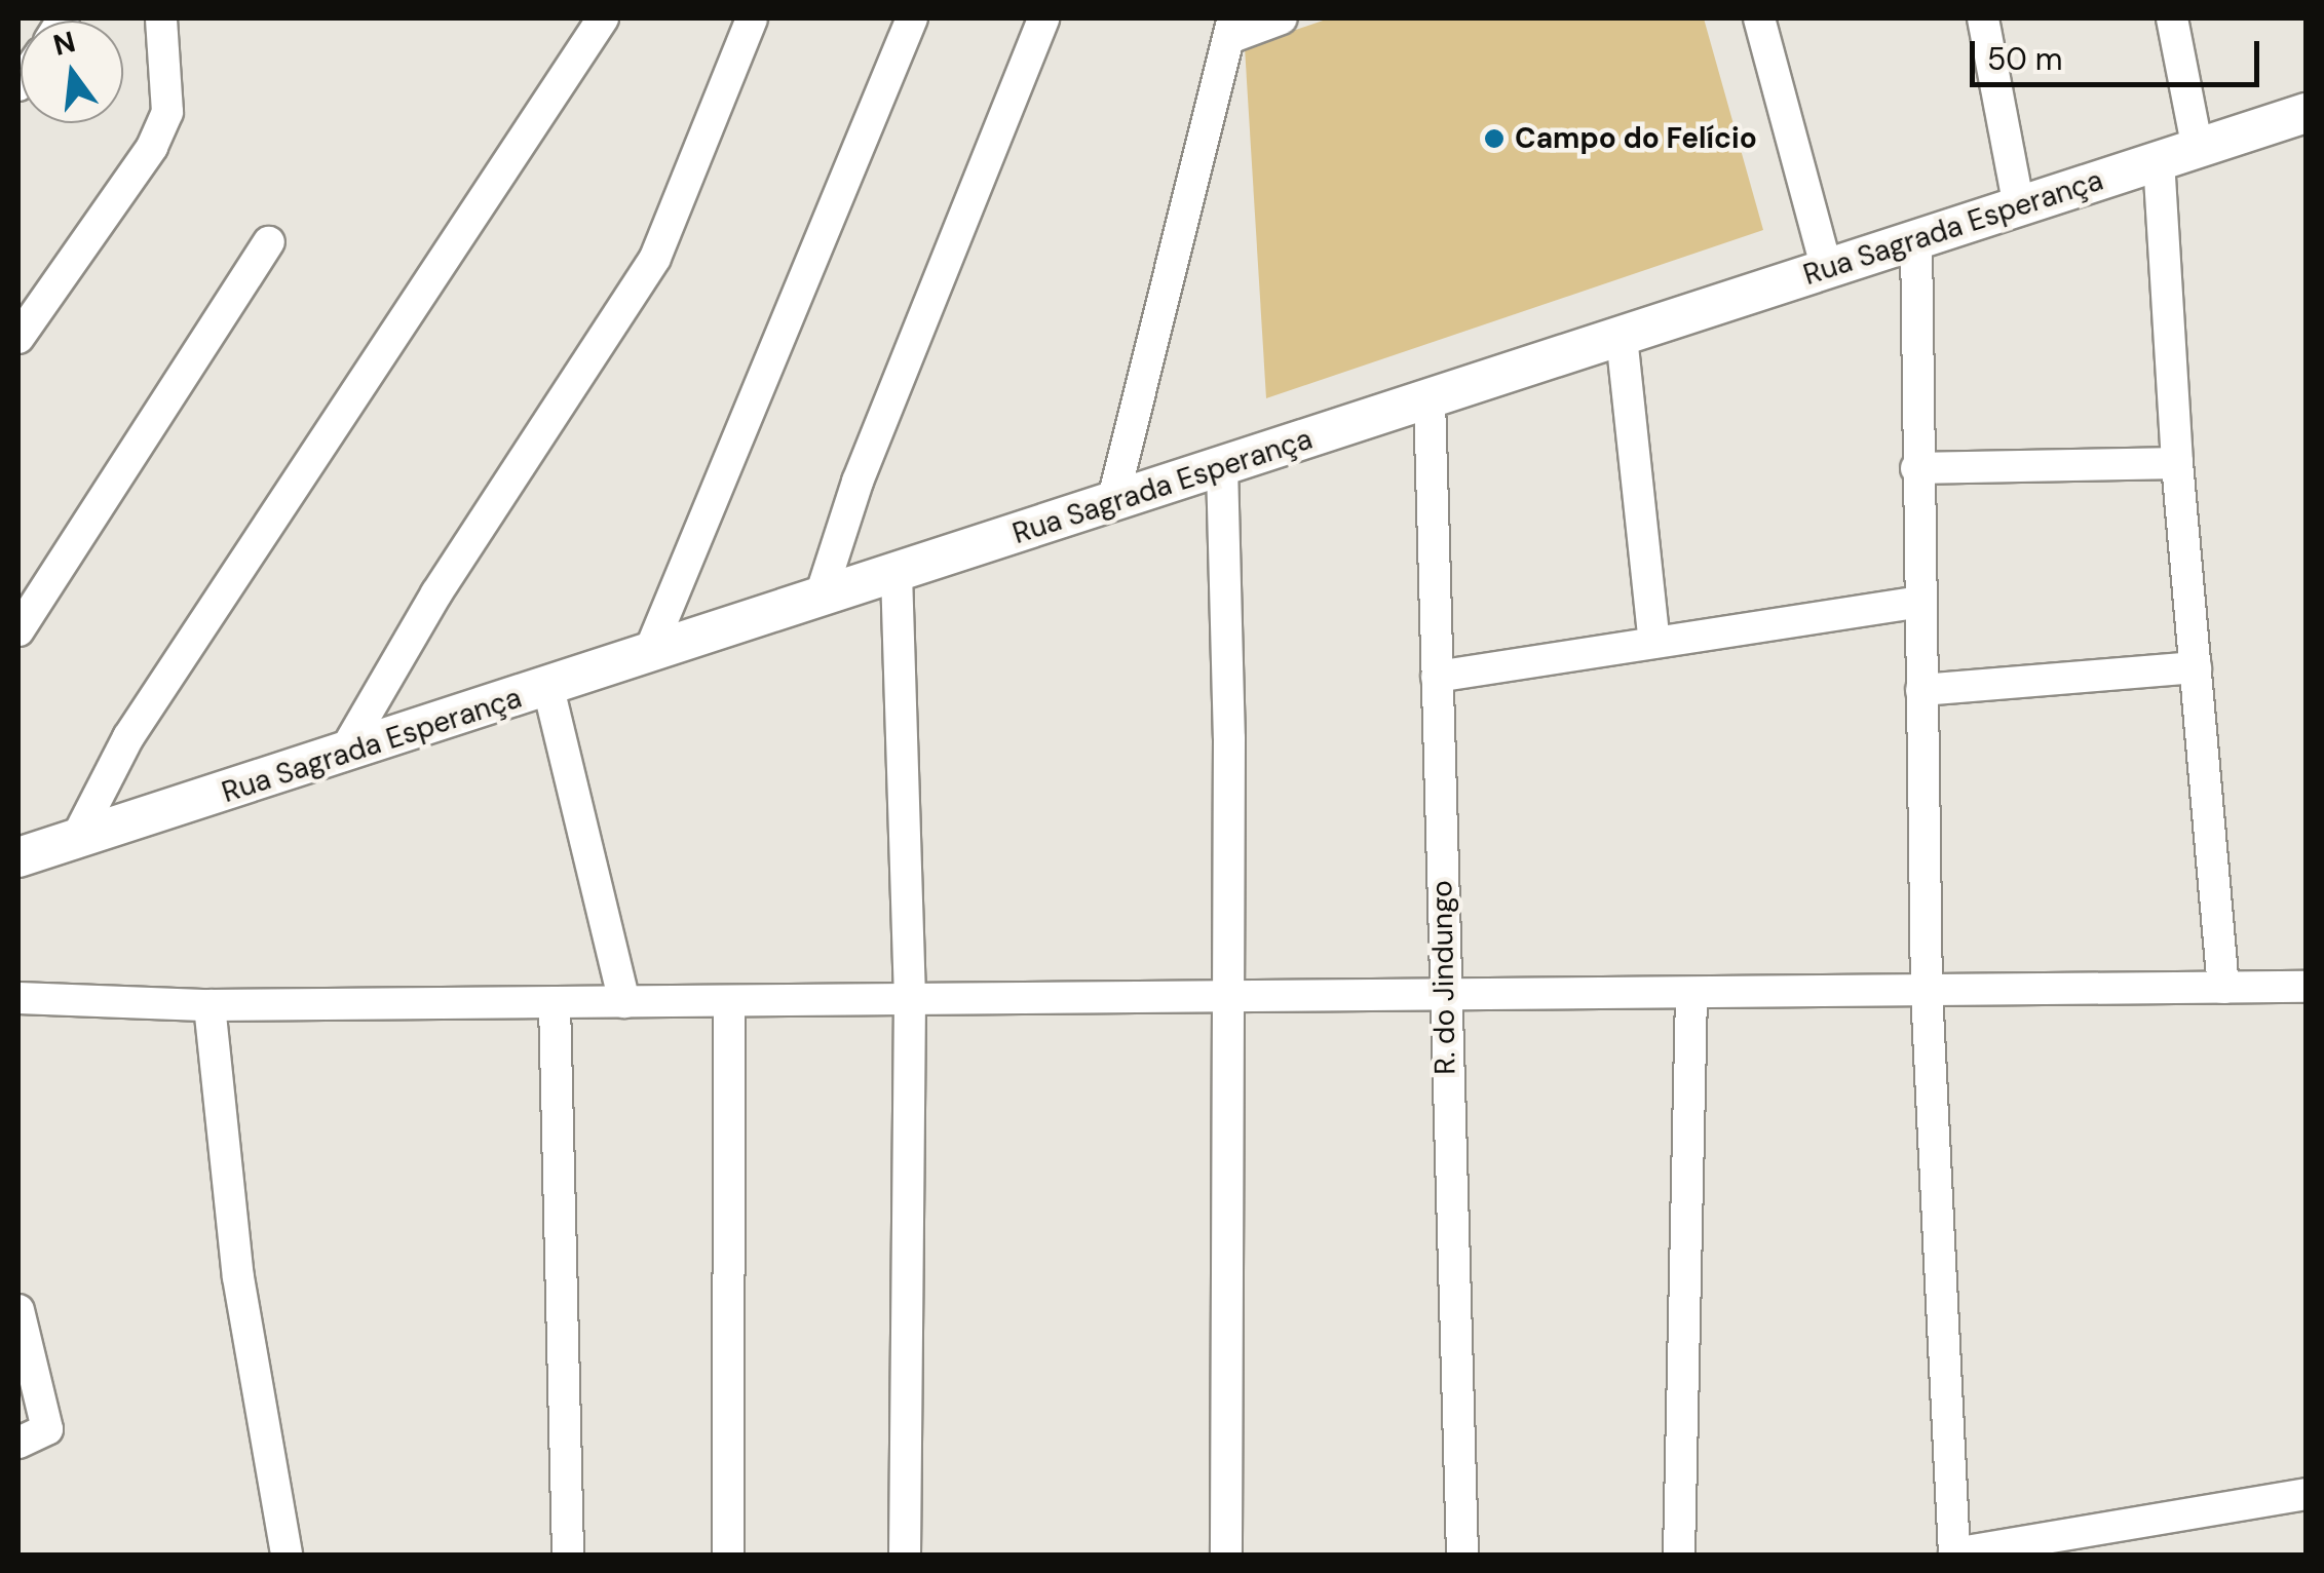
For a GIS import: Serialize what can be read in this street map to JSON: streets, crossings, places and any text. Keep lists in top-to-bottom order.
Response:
{
  "streets": {
    "street": ["Rua Sagrada Esperança", "R. do Jindungo"]
  },
  "crossings": [
    ["Rua Sagrada Esperança", "R. do Jindungo"]
  ],
  "places": ["Campo do Felício"],
  "scale_bar": "50 m",
  "north": "top"
}
